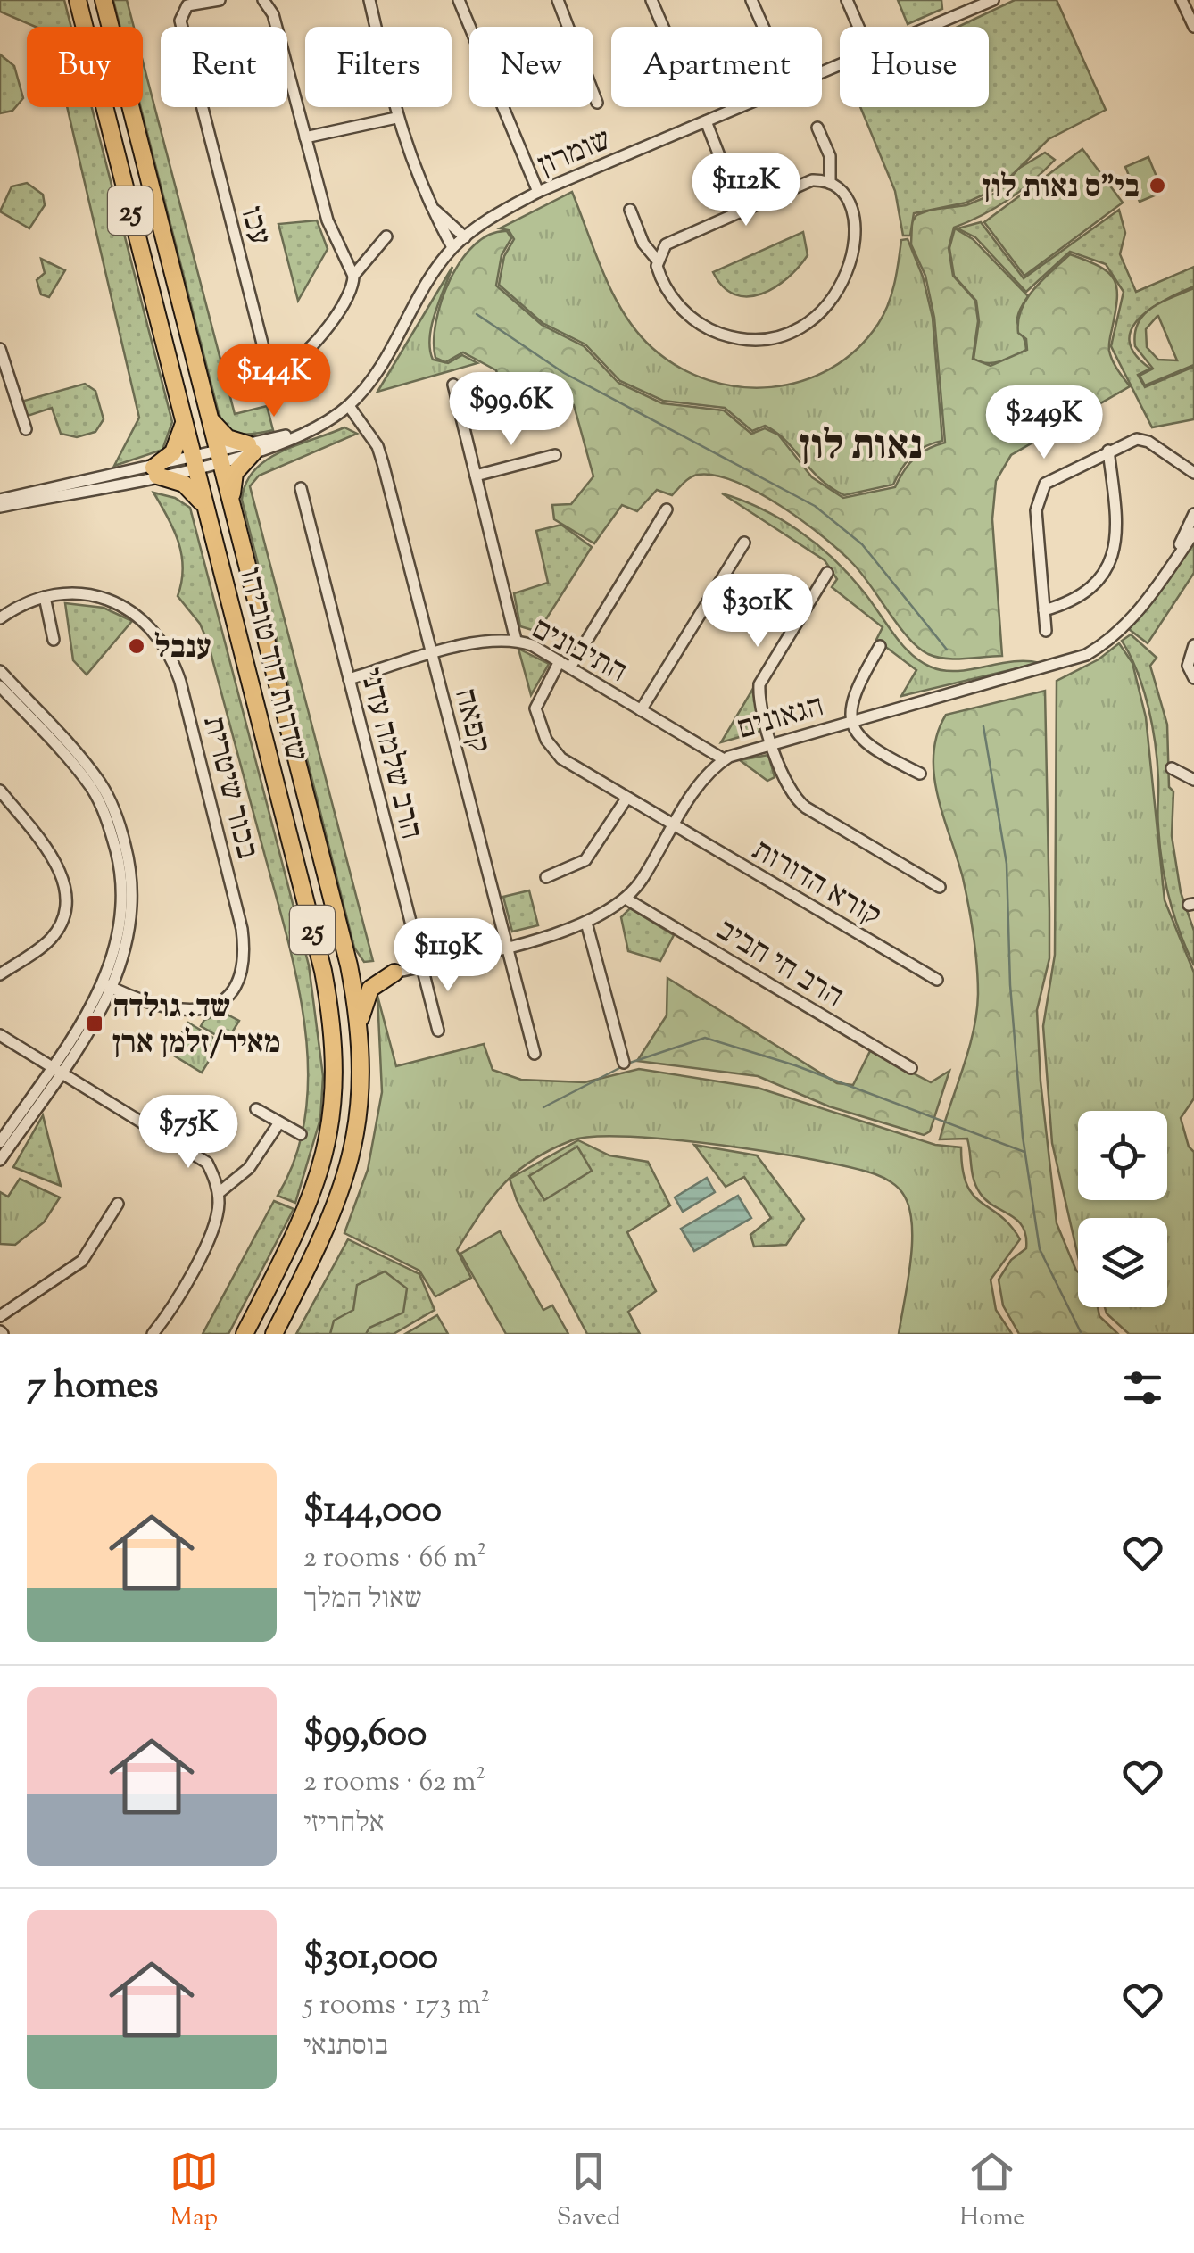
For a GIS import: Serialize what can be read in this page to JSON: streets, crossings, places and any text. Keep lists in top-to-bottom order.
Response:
{
  "streets": {
    "highway": ["25", "שדרות דוד טוביהו"],
    "street": [
      "שומרון",
      "עכו",
      "התיבונים",
      "הגאונים",
      "קפאח",
      "הרב שלמה עדני",
      "בכור שיטרית",
      "קורא הדורות",
      "הרב חי חביב"
    ]
  },
  "crossings": [
    ["שומרון", "קפאח"],
    ["התיבונים", "הגאונים"],
    ["התיבונים", "קפאח"],
    ["התיבונים", "הרב שלמה עדני"],
    ["התיבונים", "קורא הדורות"],
    ["הגאונים", "קפאח"],
    ["הגאונים", "הרב שלמה עדני"],
    ["הגאונים", "קורא הדורות"],
    ["הגאונים", "הרב חי חביב"]
  ],
  "districts": ["נאות לון"],
  "places": {
    "other": ["בי\"ס נאות לון", "ענבל"],
    "transit": ["שד. גולדה מאיר/זלמן ארן"]
  },
  "page": {
    "chip": [
      "Buy",
      "Rent",
      "Filters",
      "New",
      "Apartment",
      "House"
    ],
    "price": [
      "$112K",
      "$144K",
      "$99.6K",
      "$249K",
      "$301K",
      "$119K",
      "$75K"
    ],
    "heading": "7 homes",
    "list": [
      {
        "name": "$144,000",
        "note": "2 rooms · 66 m² · שאול המלך"
      },
      {
        "name": "$99,600",
        "note": "2 rooms · 62 m² · אלחריזי"
      },
      {
        "name": "$301,000",
        "note": "5 rooms · 173 m² · בוסתנאי"
      }
    ],
    "tabs": ["Map", "Saved", "Home"]
  }
}
